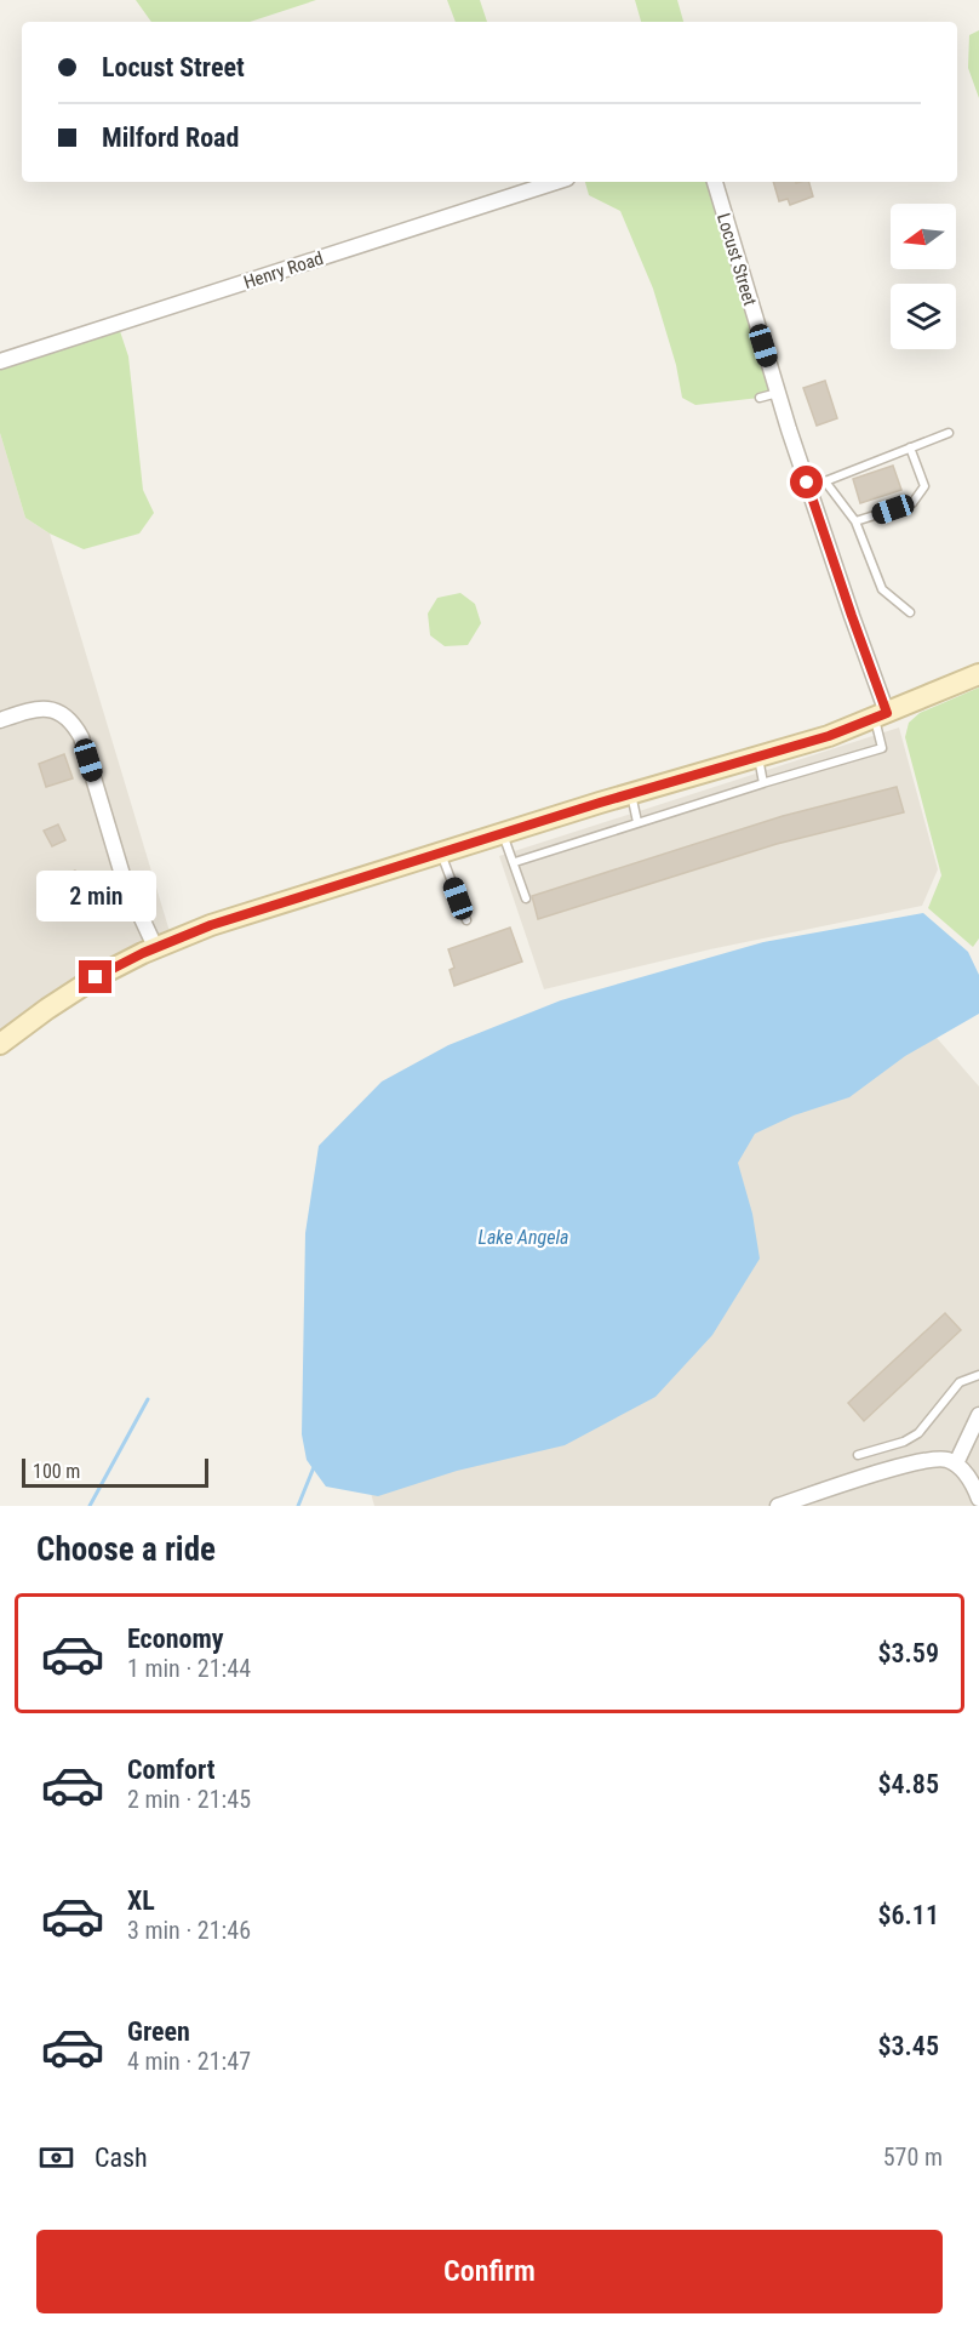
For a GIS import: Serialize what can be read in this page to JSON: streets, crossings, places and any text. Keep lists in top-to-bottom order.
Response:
{
  "streets": {
    "street": ["Locust Street", "Henry Road"]
  },
  "water": ["Lake Angela"],
  "scale_bar": "100 m",
  "north": "left",
  "page": {
    "banner": ["Locust Street", "Milford Road"],
    "bubble": "2 min",
    "scale": "100 m",
    "heading": "Choose a ride",
    "list": [
      {
        "name": "Economy",
        "note": "1 min · 21:44",
        "value": "$3.59"
      },
      {
        "name": "Comfort",
        "note": "2 min · 21:45",
        "value": "$4.85"
      },
      {
        "name": "XL",
        "note": "3 min · 21:46",
        "value": "$6.11"
      },
      {
        "name": "Green",
        "note": "4 min · 21:47",
        "value": "$3.45"
      }
    ],
    "pay": ["Cash", "570 m"],
    "buttons": "Confirm"
  }
}
